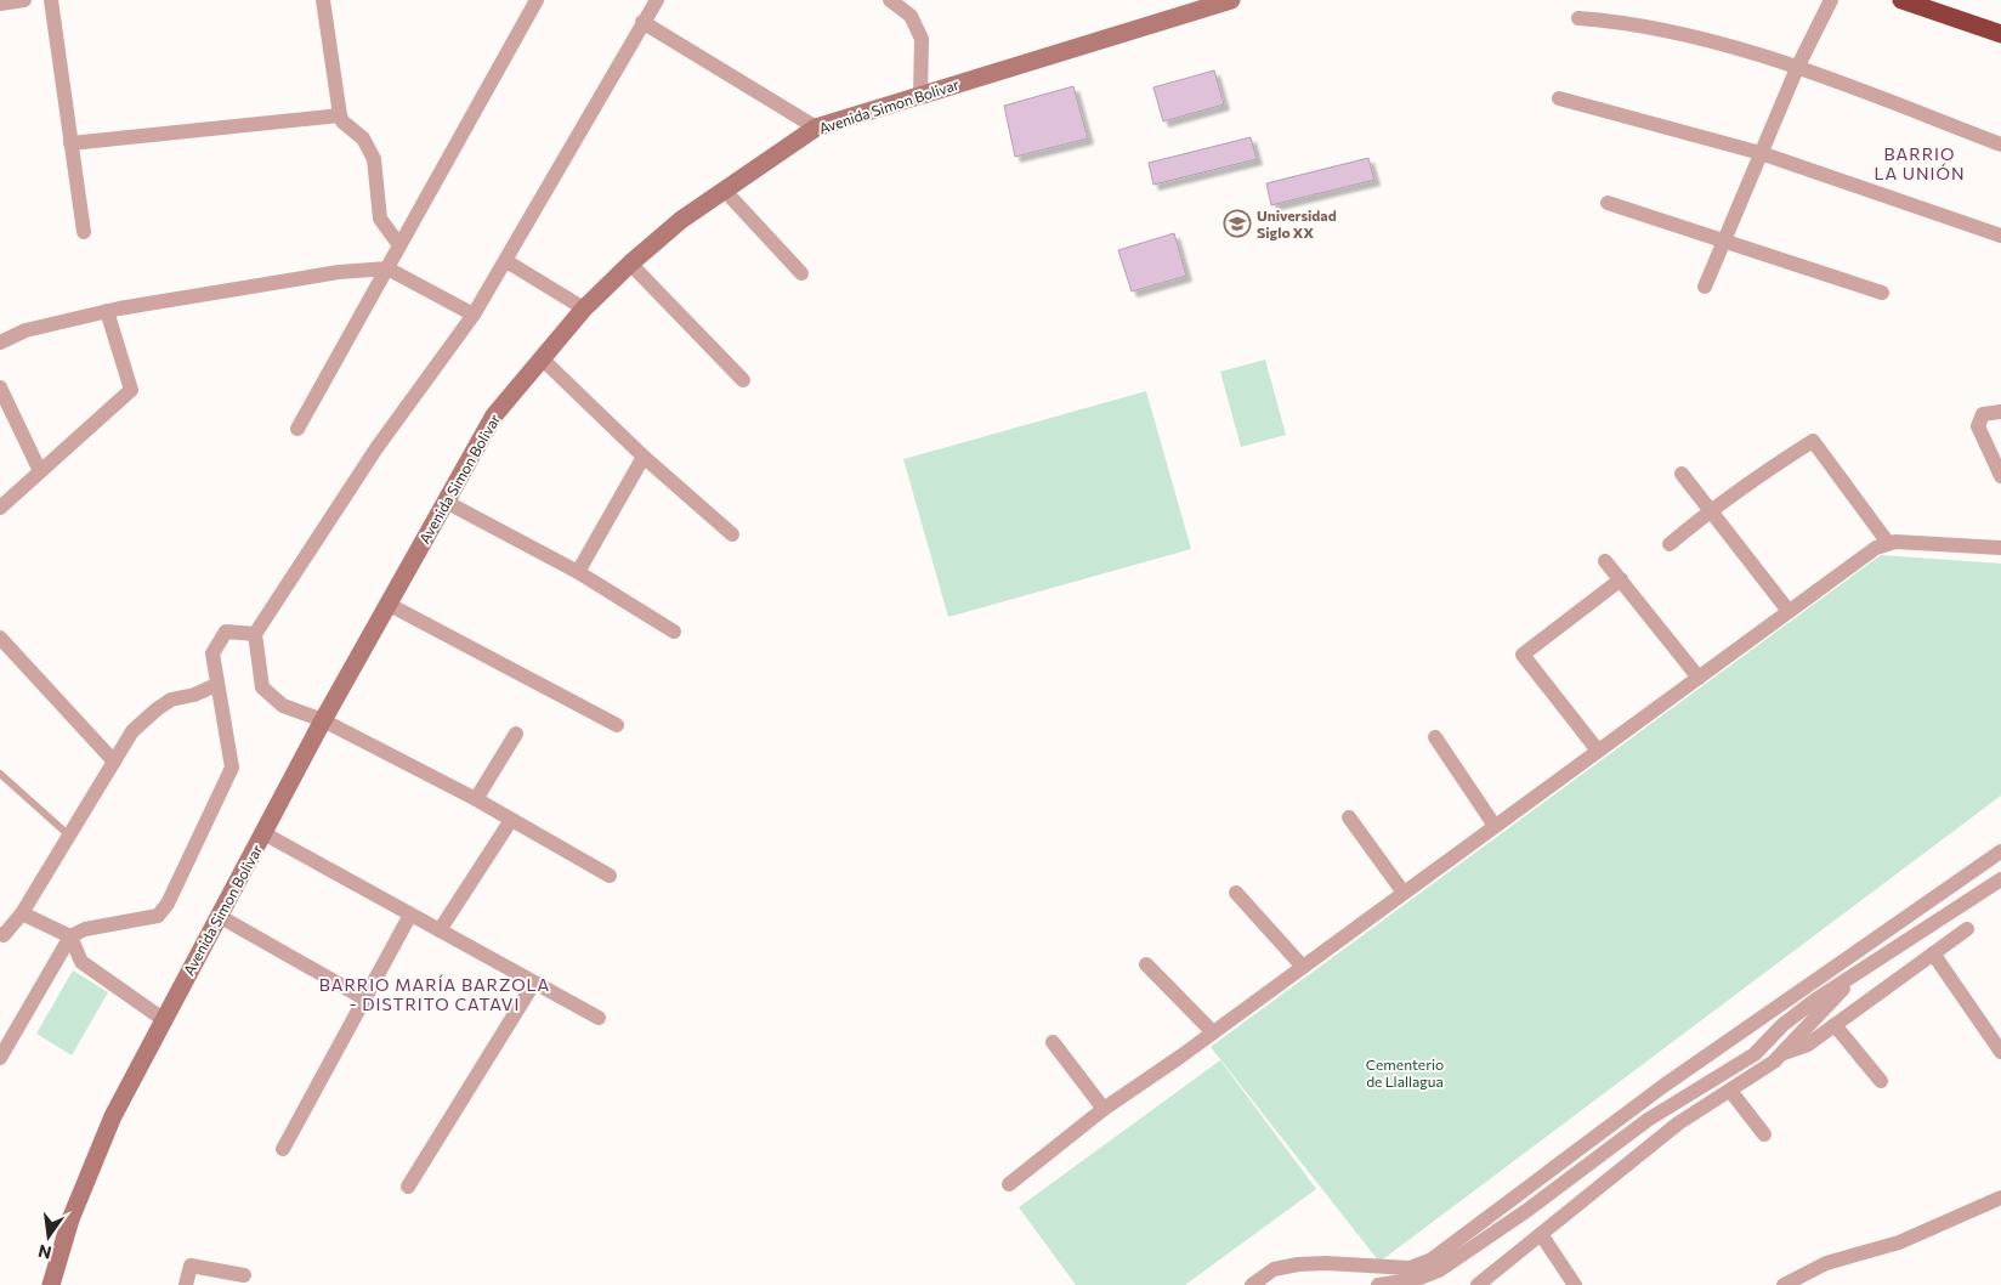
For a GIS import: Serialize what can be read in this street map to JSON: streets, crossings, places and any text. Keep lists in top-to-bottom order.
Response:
{
  "streets": {
    "main road": ["Avenida Simon Bolivar"]
  },
  "districts": ["BARRIO LA UNIÓN", "BARRIO MARÍA BARZOLA - DISTRITO CATAVI"],
  "parks": ["Cementerio de Llallagua"],
  "places": {
    "school or university": ["Universidad Siglo XX"]
  },
  "north": "bottom"
}
